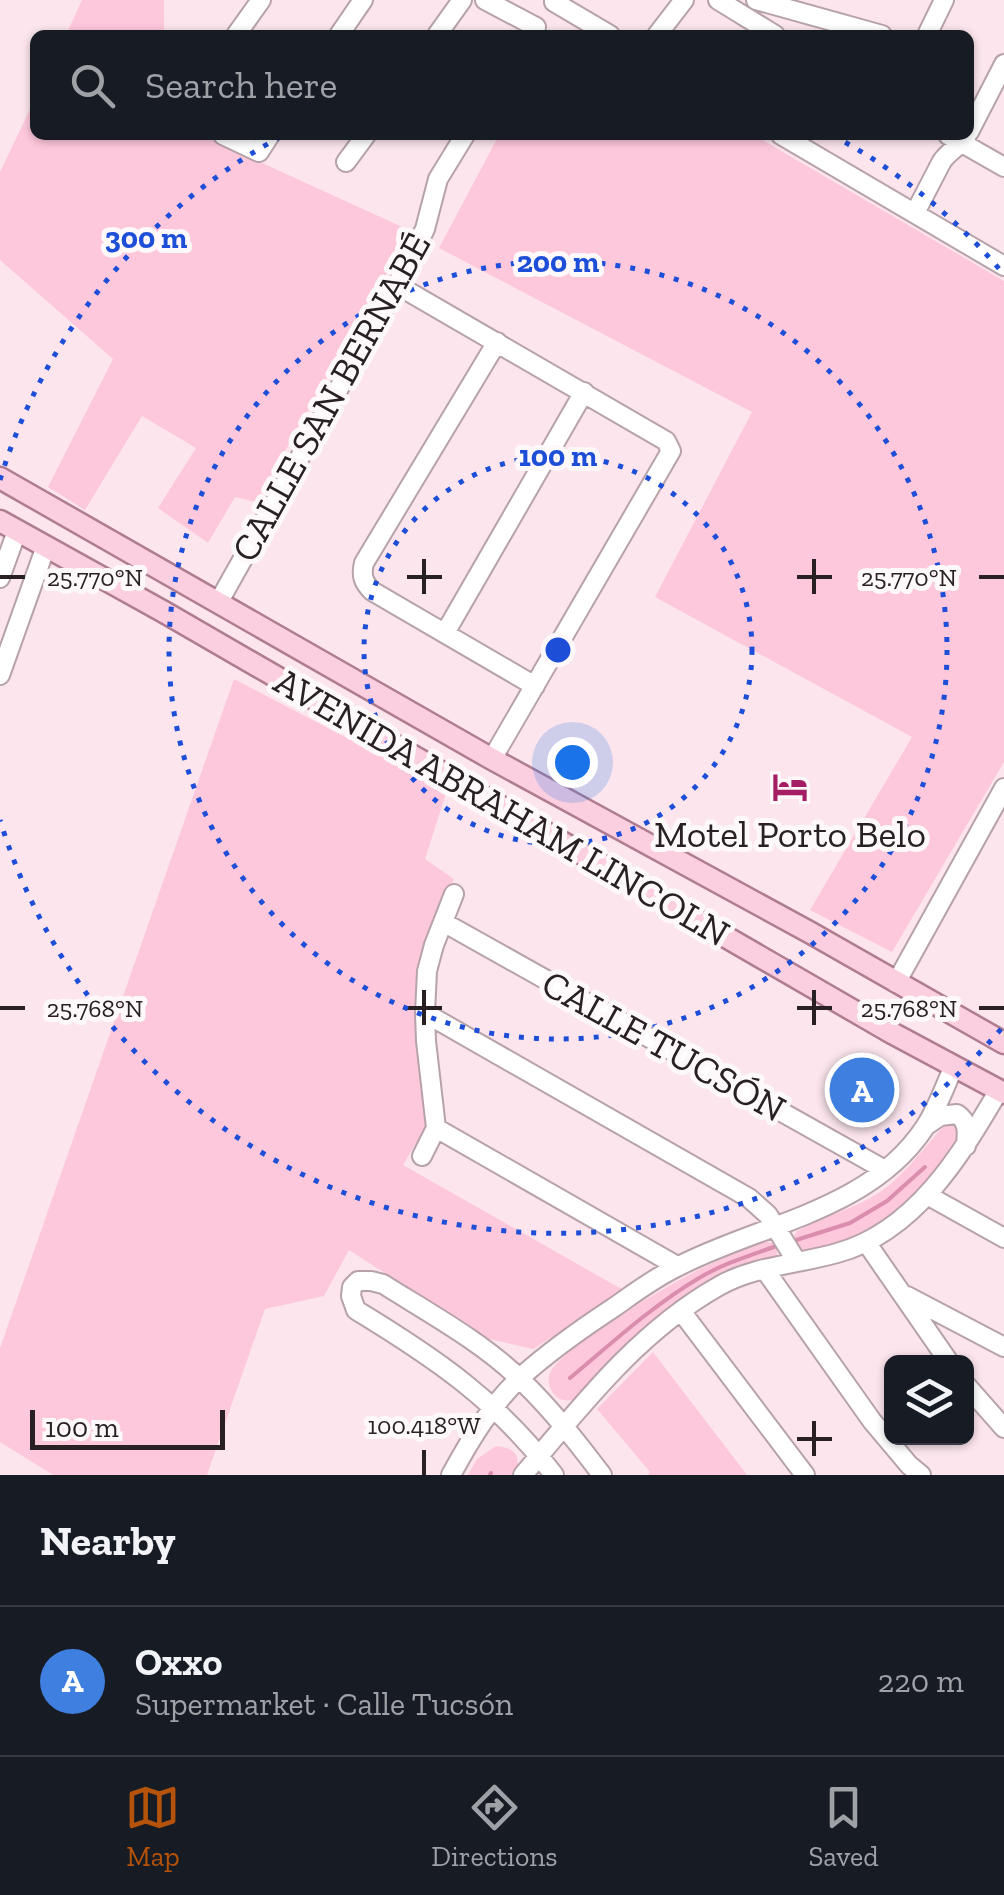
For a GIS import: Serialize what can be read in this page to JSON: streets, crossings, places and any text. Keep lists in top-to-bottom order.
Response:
{
  "streets": {
    "main road": ["AVENIDA ABRAHAM LINCOLN"],
    "street": ["CALLE SAN BERNABÉ", "CALLE TUCSÓN"]
  },
  "places": {
    "hotel": ["Motel Porto Belo"]
  },
  "scale_bar": "100 m",
  "page": {
    "search": "Search here",
    "pins": "A",
    "scale": "100 m",
    "heading": "Nearby",
    "list": [
      {
        "mark": "A",
        "name": "Oxxo",
        "note": "Supermarket · Calle Tucsón",
        "value": "220 m"
      }
    ],
    "nav": ["Map", "Directions", "Saved"]
  },
  "coordinates": ["25.770°N", "25.768°N", "100.418°W"],
  "rings": ["300 m", "200 m", "100 m"]
}
